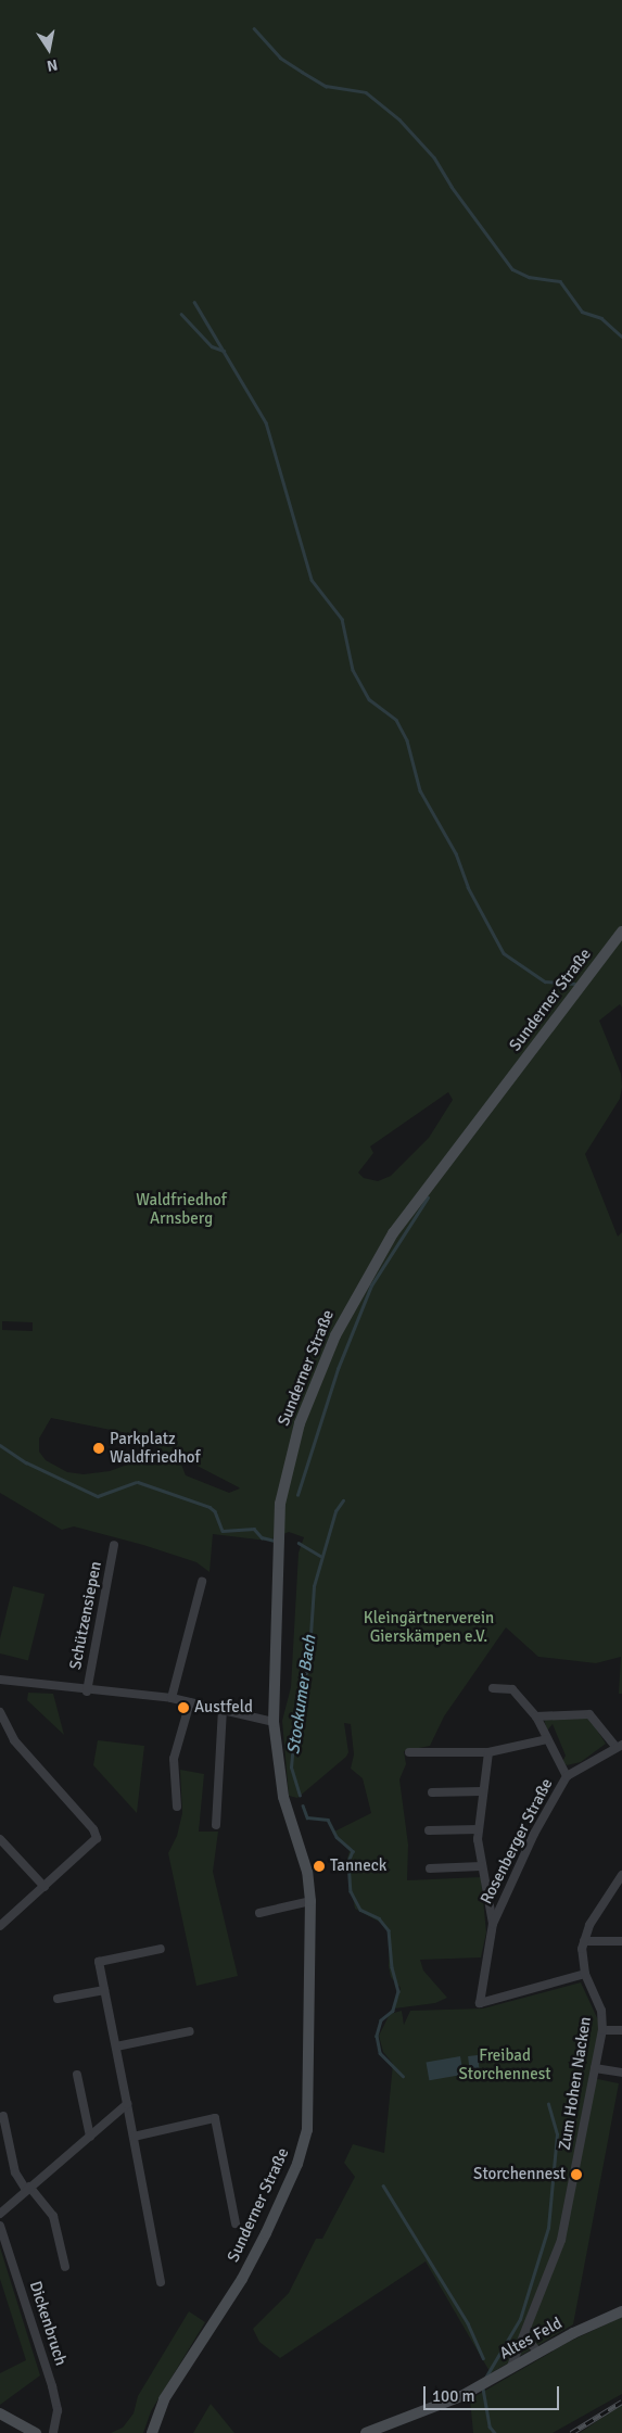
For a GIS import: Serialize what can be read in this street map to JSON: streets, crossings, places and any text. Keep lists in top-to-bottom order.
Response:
{
  "streets": {
    "main road": ["Sunderner Straße", "Altes Feld"],
    "street": [
      "Schützensiepen",
      "Rosenberger Straße",
      "Zum Hohen Nacken",
      "Dickenbruch"
    ]
  },
  "crossings": [
    ["Rosenberger Straße", "Zum Hohen Nacken"],
    ["Zum Hohen Nacken", "Altes Feld"]
  ],
  "water": ["Stockumer Bach"],
  "parks": ["Waldfriedhof Arnsberg", "Kleingärtnerverein Gierskämpen e.V.", "Freibad Storchennest"],
  "places": [
    "Parkplatz Waldfriedhof",
    "Austfeld",
    "Tanneck",
    "Storchennest"
  ],
  "scale_bar": "100 m",
  "north": "bottom"
}
